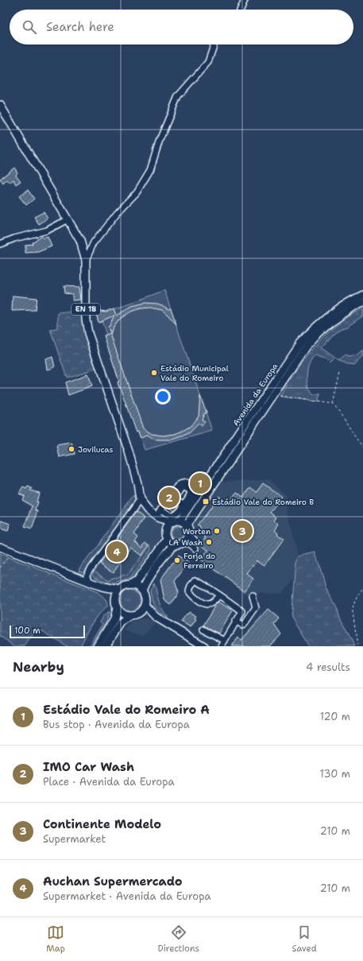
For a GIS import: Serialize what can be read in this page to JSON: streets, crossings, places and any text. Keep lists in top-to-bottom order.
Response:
{
  "streets": {
    "main road": ["EN 18", "Avenida da Europa"]
  },
  "places": {
    "other": [
      "Estádio Municipal Vale do Romeiro",
      "Jovilucas",
      "Worten",
      "LA Wash",
      "Forja do Ferreiro"
    ],
    "transit": ["Estádio Vale do Romeiro B"]
  },
  "scale_bar": "100 m",
  "page": {
    "search": "Search here",
    "pins": [
      "1",
      "2",
      "3",
      "4"
    ],
    "scale": "100 m",
    "heading": ["Nearby", "4 results"],
    "list": [
      {
        "mark": "1",
        "name": "Estádio Vale do Romeiro A",
        "note": "Bus stop · Avenida da Europa",
        "value": "120 m"
      },
      {
        "mark": "2",
        "name": "IMO Car Wash",
        "note": "Place · Avenida da Europa",
        "value": "130 m"
      },
      {
        "mark": "3",
        "name": "Continente Modelo",
        "note": "Supermarket",
        "value": "210 m"
      },
      {
        "mark": "4",
        "name": "Auchan Supermercado",
        "note": "Supermarket · Avenida da Europa",
        "value": "210 m"
      }
    ],
    "nav": ["Map", "Directions", "Saved"]
  }
}
